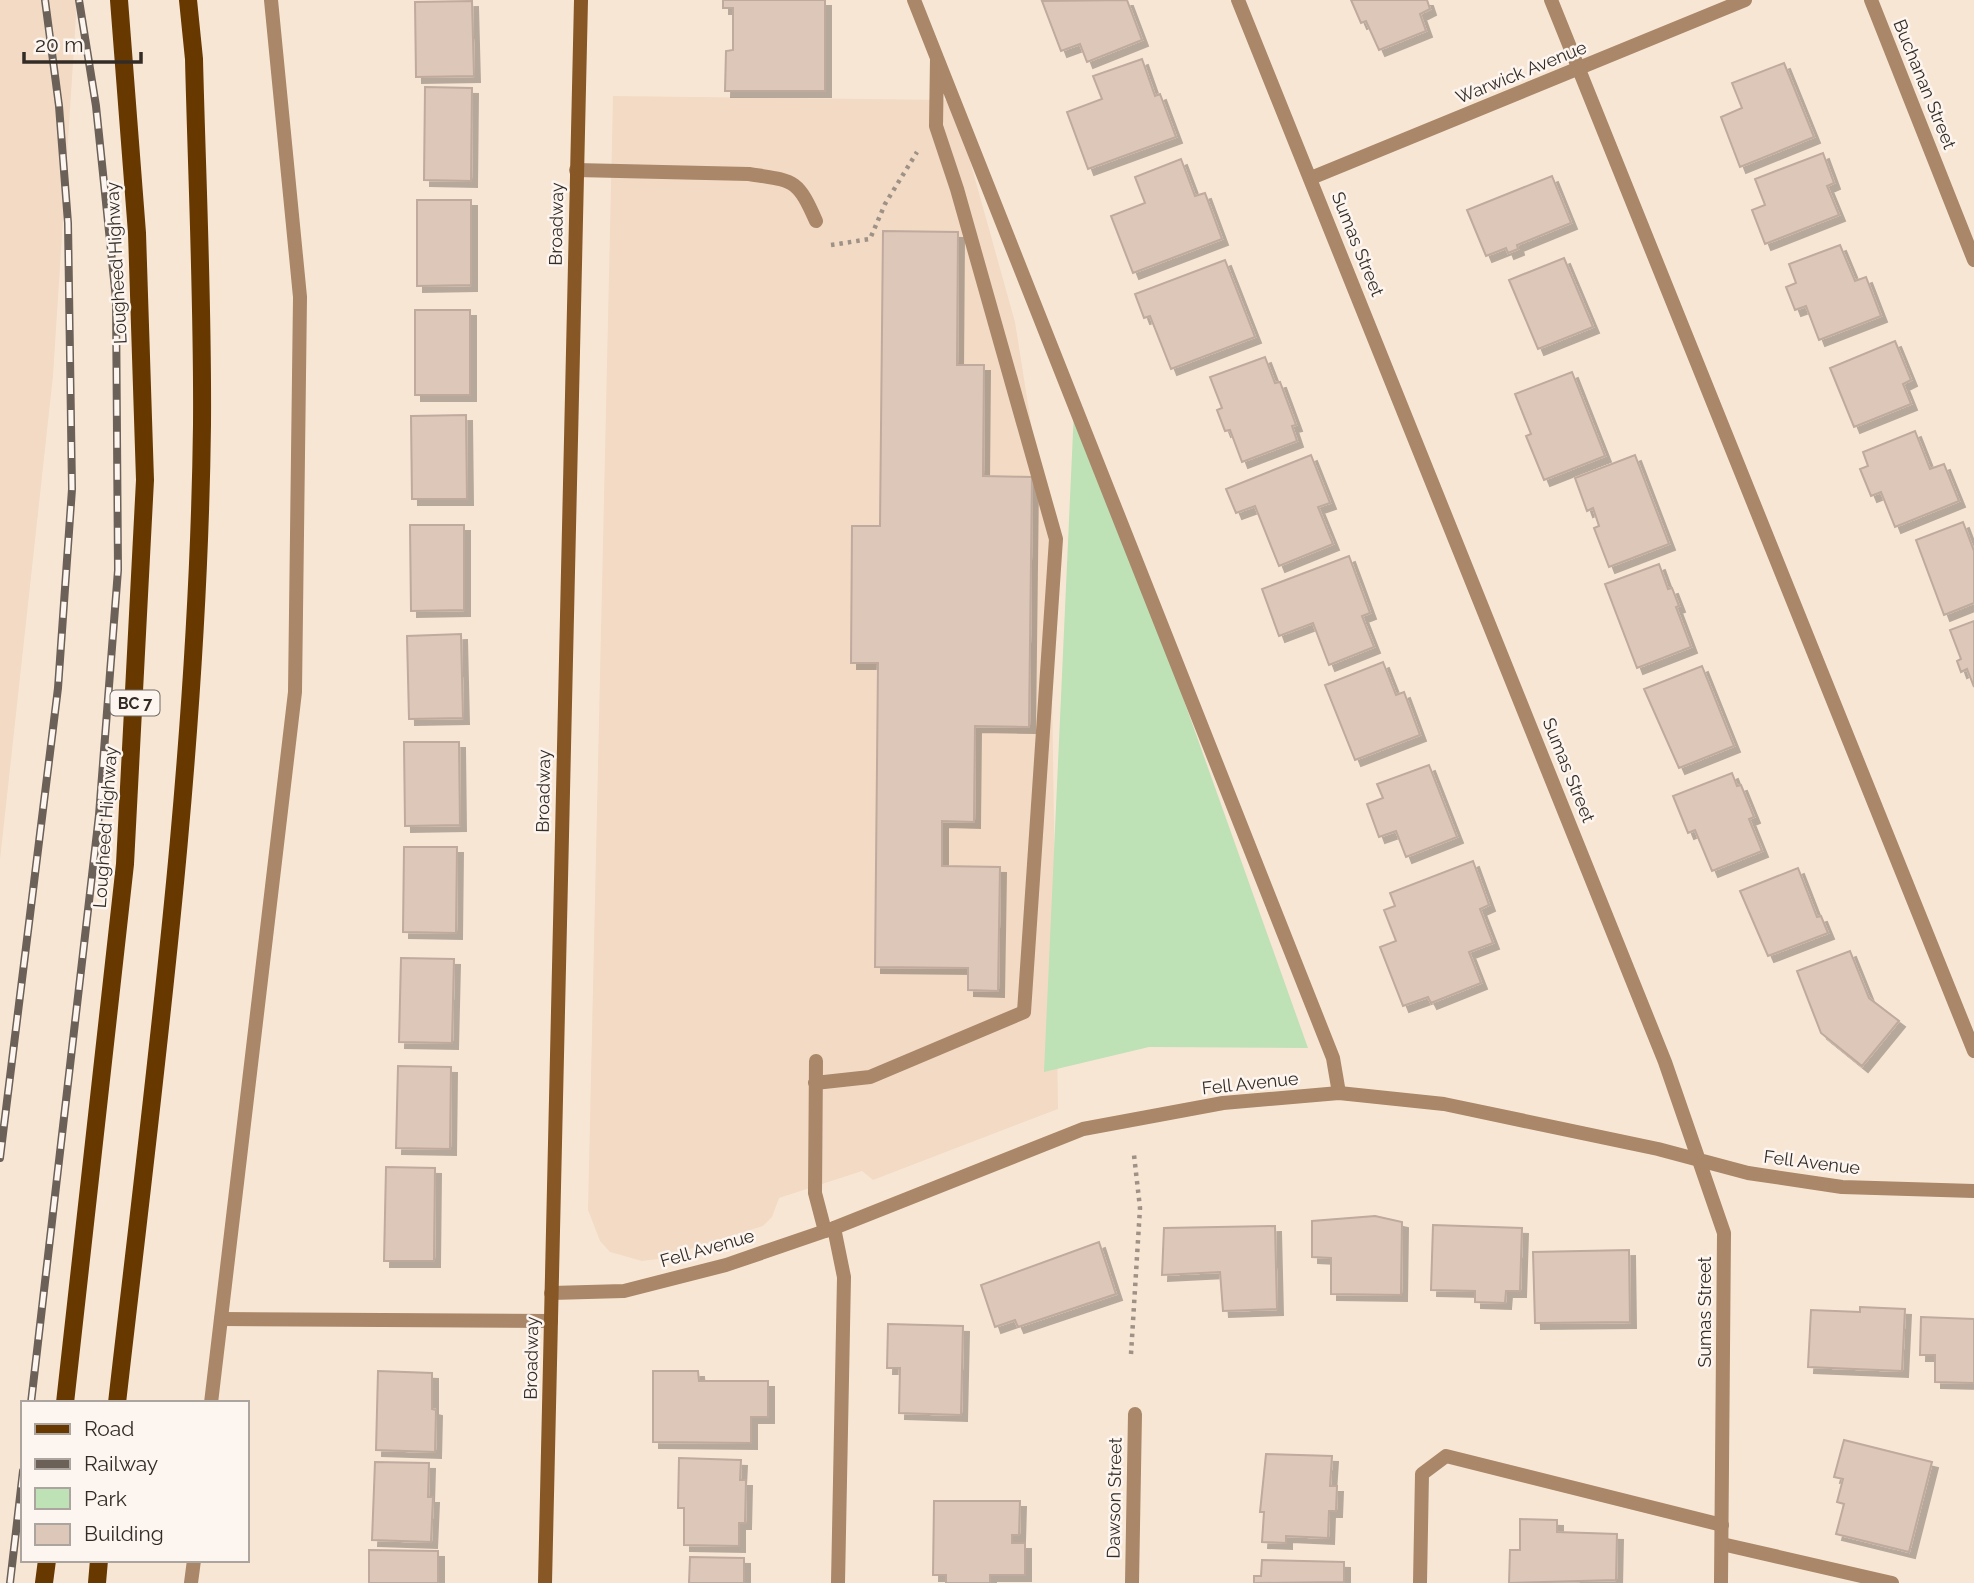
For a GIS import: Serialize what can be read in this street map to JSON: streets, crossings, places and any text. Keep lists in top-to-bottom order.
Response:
{
  "streets": {
    "main road": ["Lougheed Highway", "BC 7"],
    "street": [
      "Warwick Avenue",
      "Buchanan Street",
      "Broadway",
      "Sumas Street",
      "Fell Avenue",
      "Dawson Street"
    ]
  },
  "crossings": [
    ["Warwick Avenue", "Sumas Street"],
    ["Broadway", "Fell Avenue"],
    ["Sumas Street", "Fell Avenue"]
  ],
  "legend": [
    "Road",
    "Railway",
    "Park",
    "Building"
  ],
  "scale_bar": "20 m"
}
